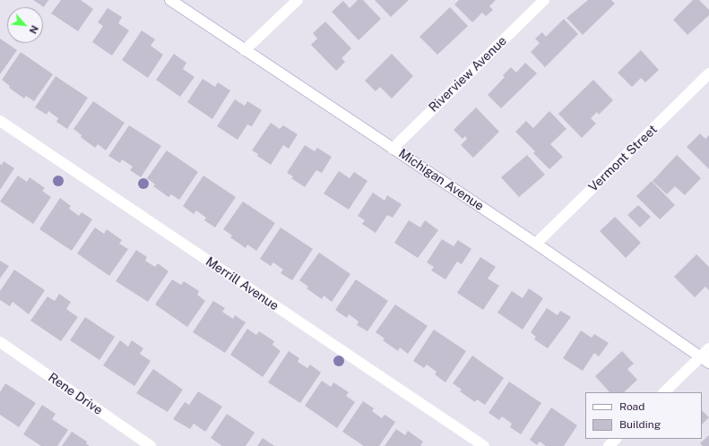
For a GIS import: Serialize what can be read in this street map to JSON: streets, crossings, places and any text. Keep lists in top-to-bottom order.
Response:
{
  "streets": {
    "street": [
      "Riverview Avenue",
      "Vermont Street",
      "Michigan Avenue",
      "Merrill Avenue",
      "Rene Drive"
    ]
  },
  "crossings": [
    ["Riverview Avenue", "Michigan Avenue"],
    ["Vermont Street", "Michigan Avenue"]
  ],
  "legend": ["Road", "Building"],
  "north": "bottom right"
}
